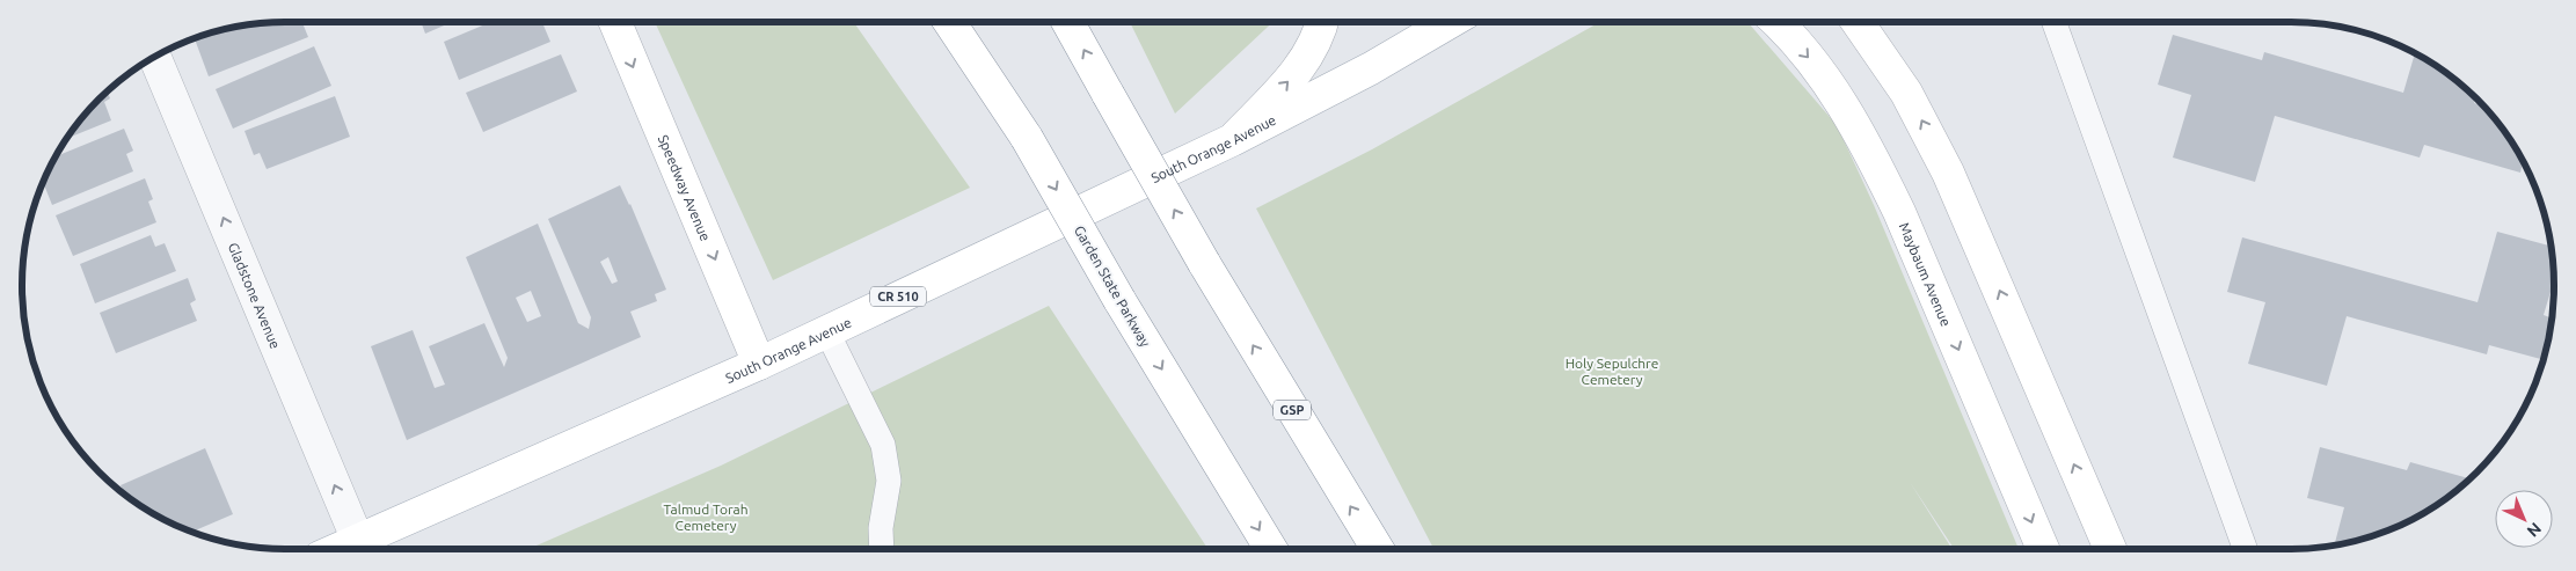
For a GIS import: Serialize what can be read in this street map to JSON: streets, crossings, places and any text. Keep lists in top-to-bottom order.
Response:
{
  "streets": {
    "main road": [
      "South Orange Avenue",
      "Speedway Avenue",
      "Maybaum Avenue",
      "Garden State Parkway",
      "CR 510",
      "GSP"
    ],
    "street": ["Gladstone Avenue"]
  },
  "crossings": [
    ["South Orange Avenue", "Speedway Avenue"],
    ["South Orange Avenue", "Gladstone Avenue"]
  ],
  "one_way": ["Speedway Avenue", "Gladstone Avenue"],
  "parks": ["Holy Sepulchre Cemetery", "Talmud Torah Cemetery"],
  "north": "bottom right"
}
